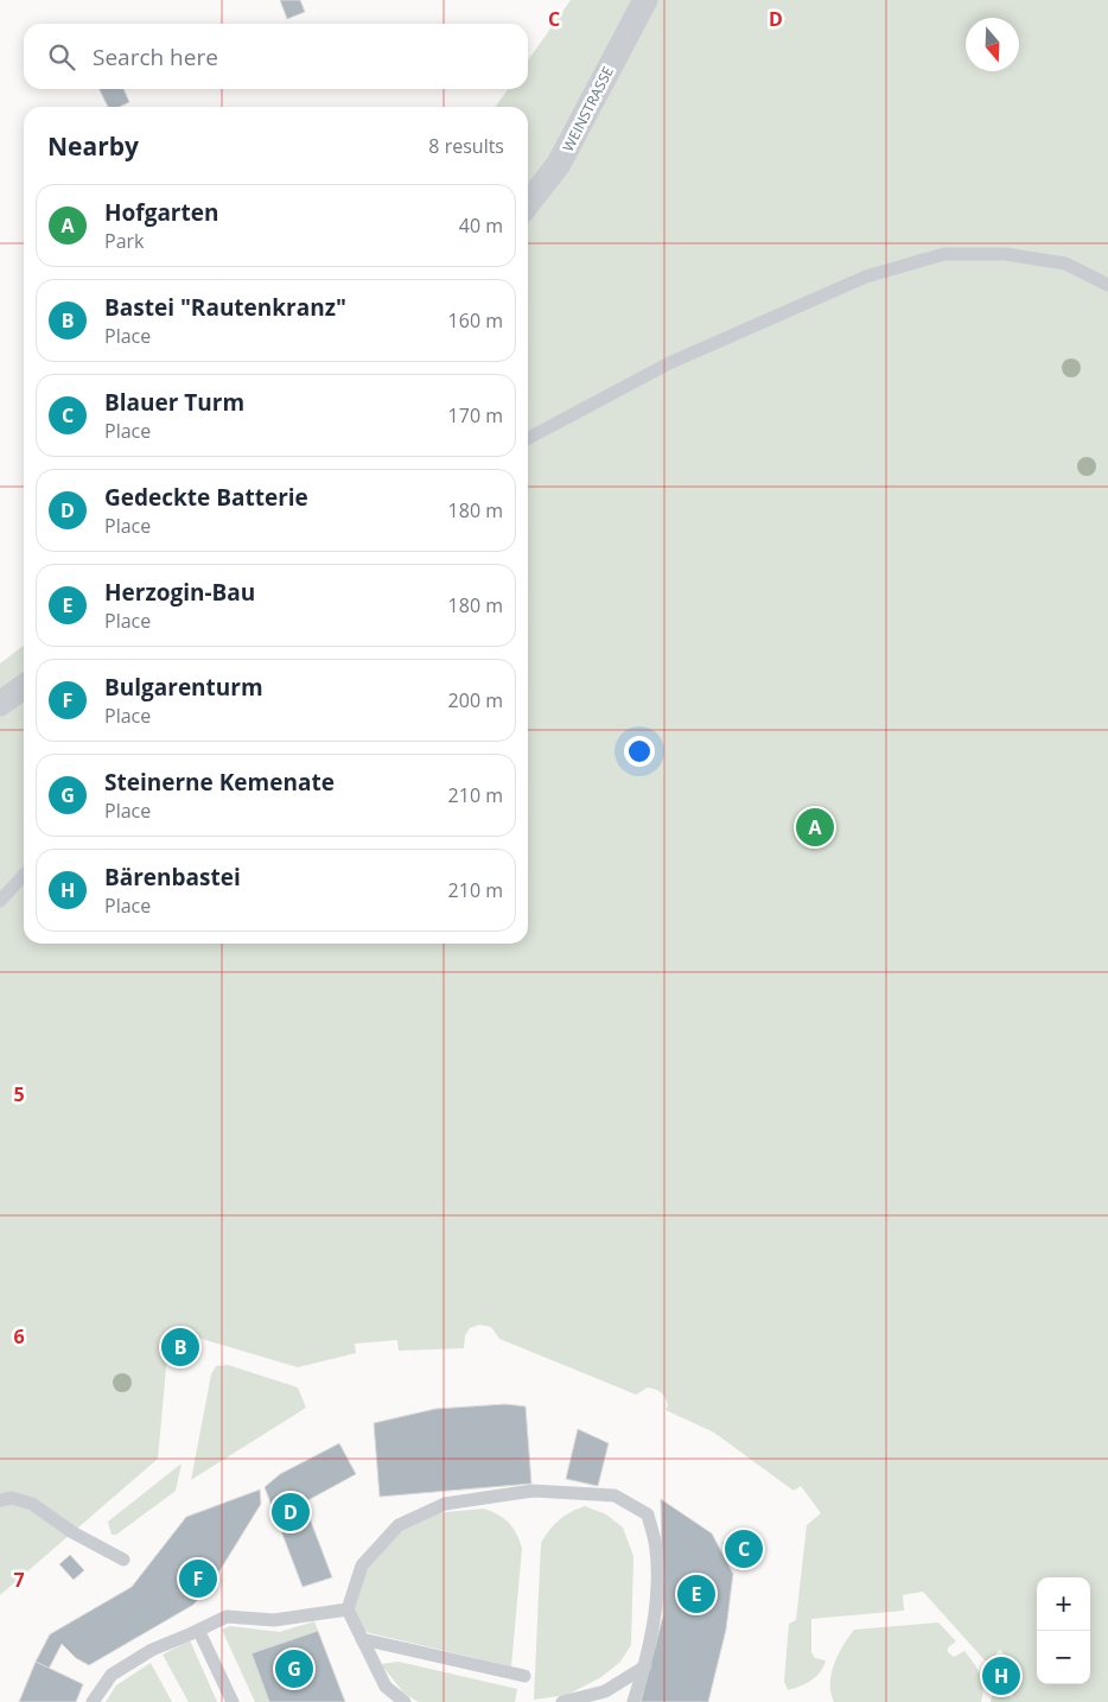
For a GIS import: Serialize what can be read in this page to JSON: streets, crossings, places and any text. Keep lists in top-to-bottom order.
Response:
{
  "streets": {
    "street": ["WEINSTRASSE"]
  },
  "north": "bottom",
  "page": {
    "search": "Search here",
    "heading": ["Nearby", "8 results"],
    "list": [
      {
        "mark": "A",
        "name": "Hofgarten",
        "note": "Park",
        "value": "40 m"
      },
      {
        "mark": "B",
        "name": "Bastei \"Rautenkranz\"",
        "note": "Place",
        "value": "160 m"
      },
      {
        "mark": "C",
        "name": "Blauer Turm",
        "note": "Place",
        "value": "170 m"
      },
      {
        "mark": "D",
        "name": "Gedeckte Batterie",
        "note": "Place",
        "value": "180 m"
      },
      {
        "mark": "E",
        "name": "Herzogin-Bau",
        "note": "Place",
        "value": "180 m"
      },
      {
        "mark": "F",
        "name": "Bulgarenturm",
        "note": "Place",
        "value": "200 m"
      },
      {
        "mark": "G",
        "name": "Steinerne Kemenate",
        "note": "Place",
        "value": "210 m"
      },
      {
        "mark": "H",
        "name": "Bärenbastei",
        "note": "Place",
        "value": "210 m"
      }
    ],
    "pins": [
      "A",
      "B",
      "D",
      "C",
      "F",
      "E",
      "G",
      "H"
    ],
    "map_buttons": ["+", "−"]
  },
  "grid": {
    "columns": ["C", "D"],
    "rows": ["5", "6", "7"]
  }
}
